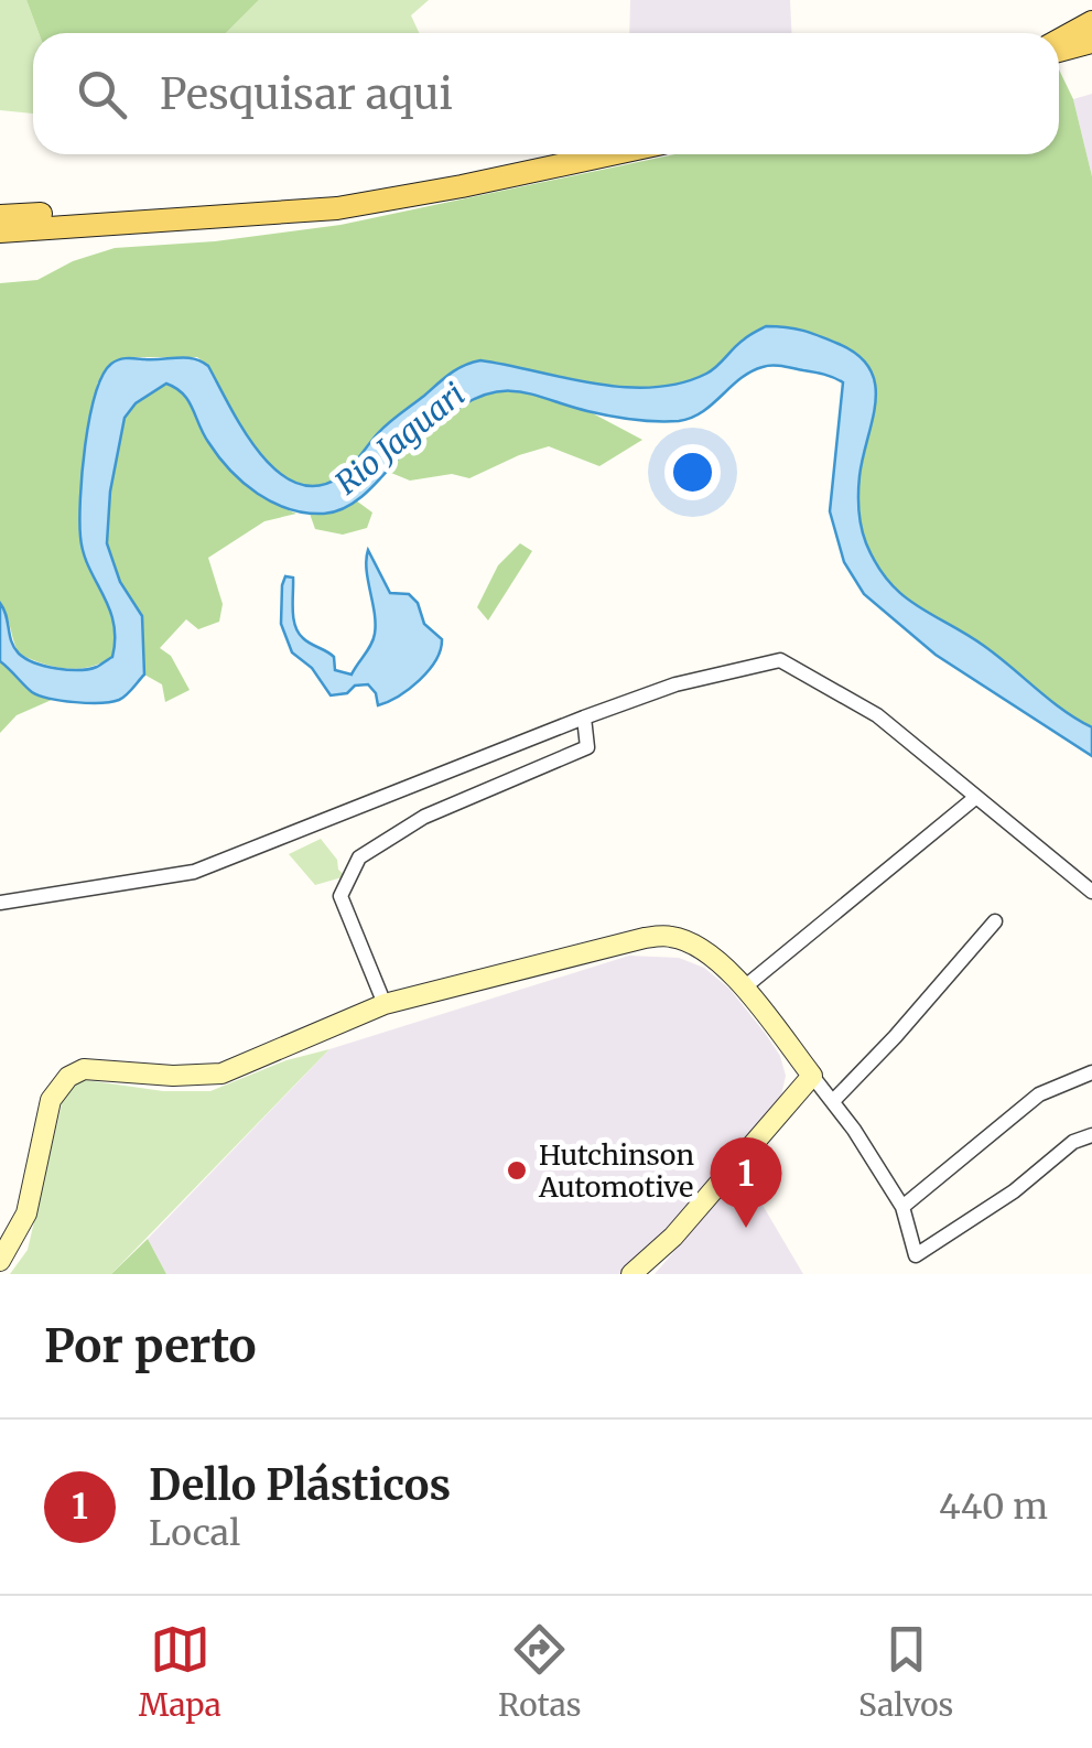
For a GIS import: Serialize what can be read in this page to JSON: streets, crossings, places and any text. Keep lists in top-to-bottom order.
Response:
{
  "water": ["Rio Jaguari"],
  "places": ["Hutchinson Automotive"],
  "page": {
    "search": "Pesquisar aqui",
    "pins": "1",
    "heading": "Por perto",
    "list": [
      {
        "mark": "1",
        "name": "Dello Plásticos",
        "note": "Local",
        "value": "440 m"
      }
    ],
    "nav": ["Mapa", "Rotas", "Salvos"]
  }
}
